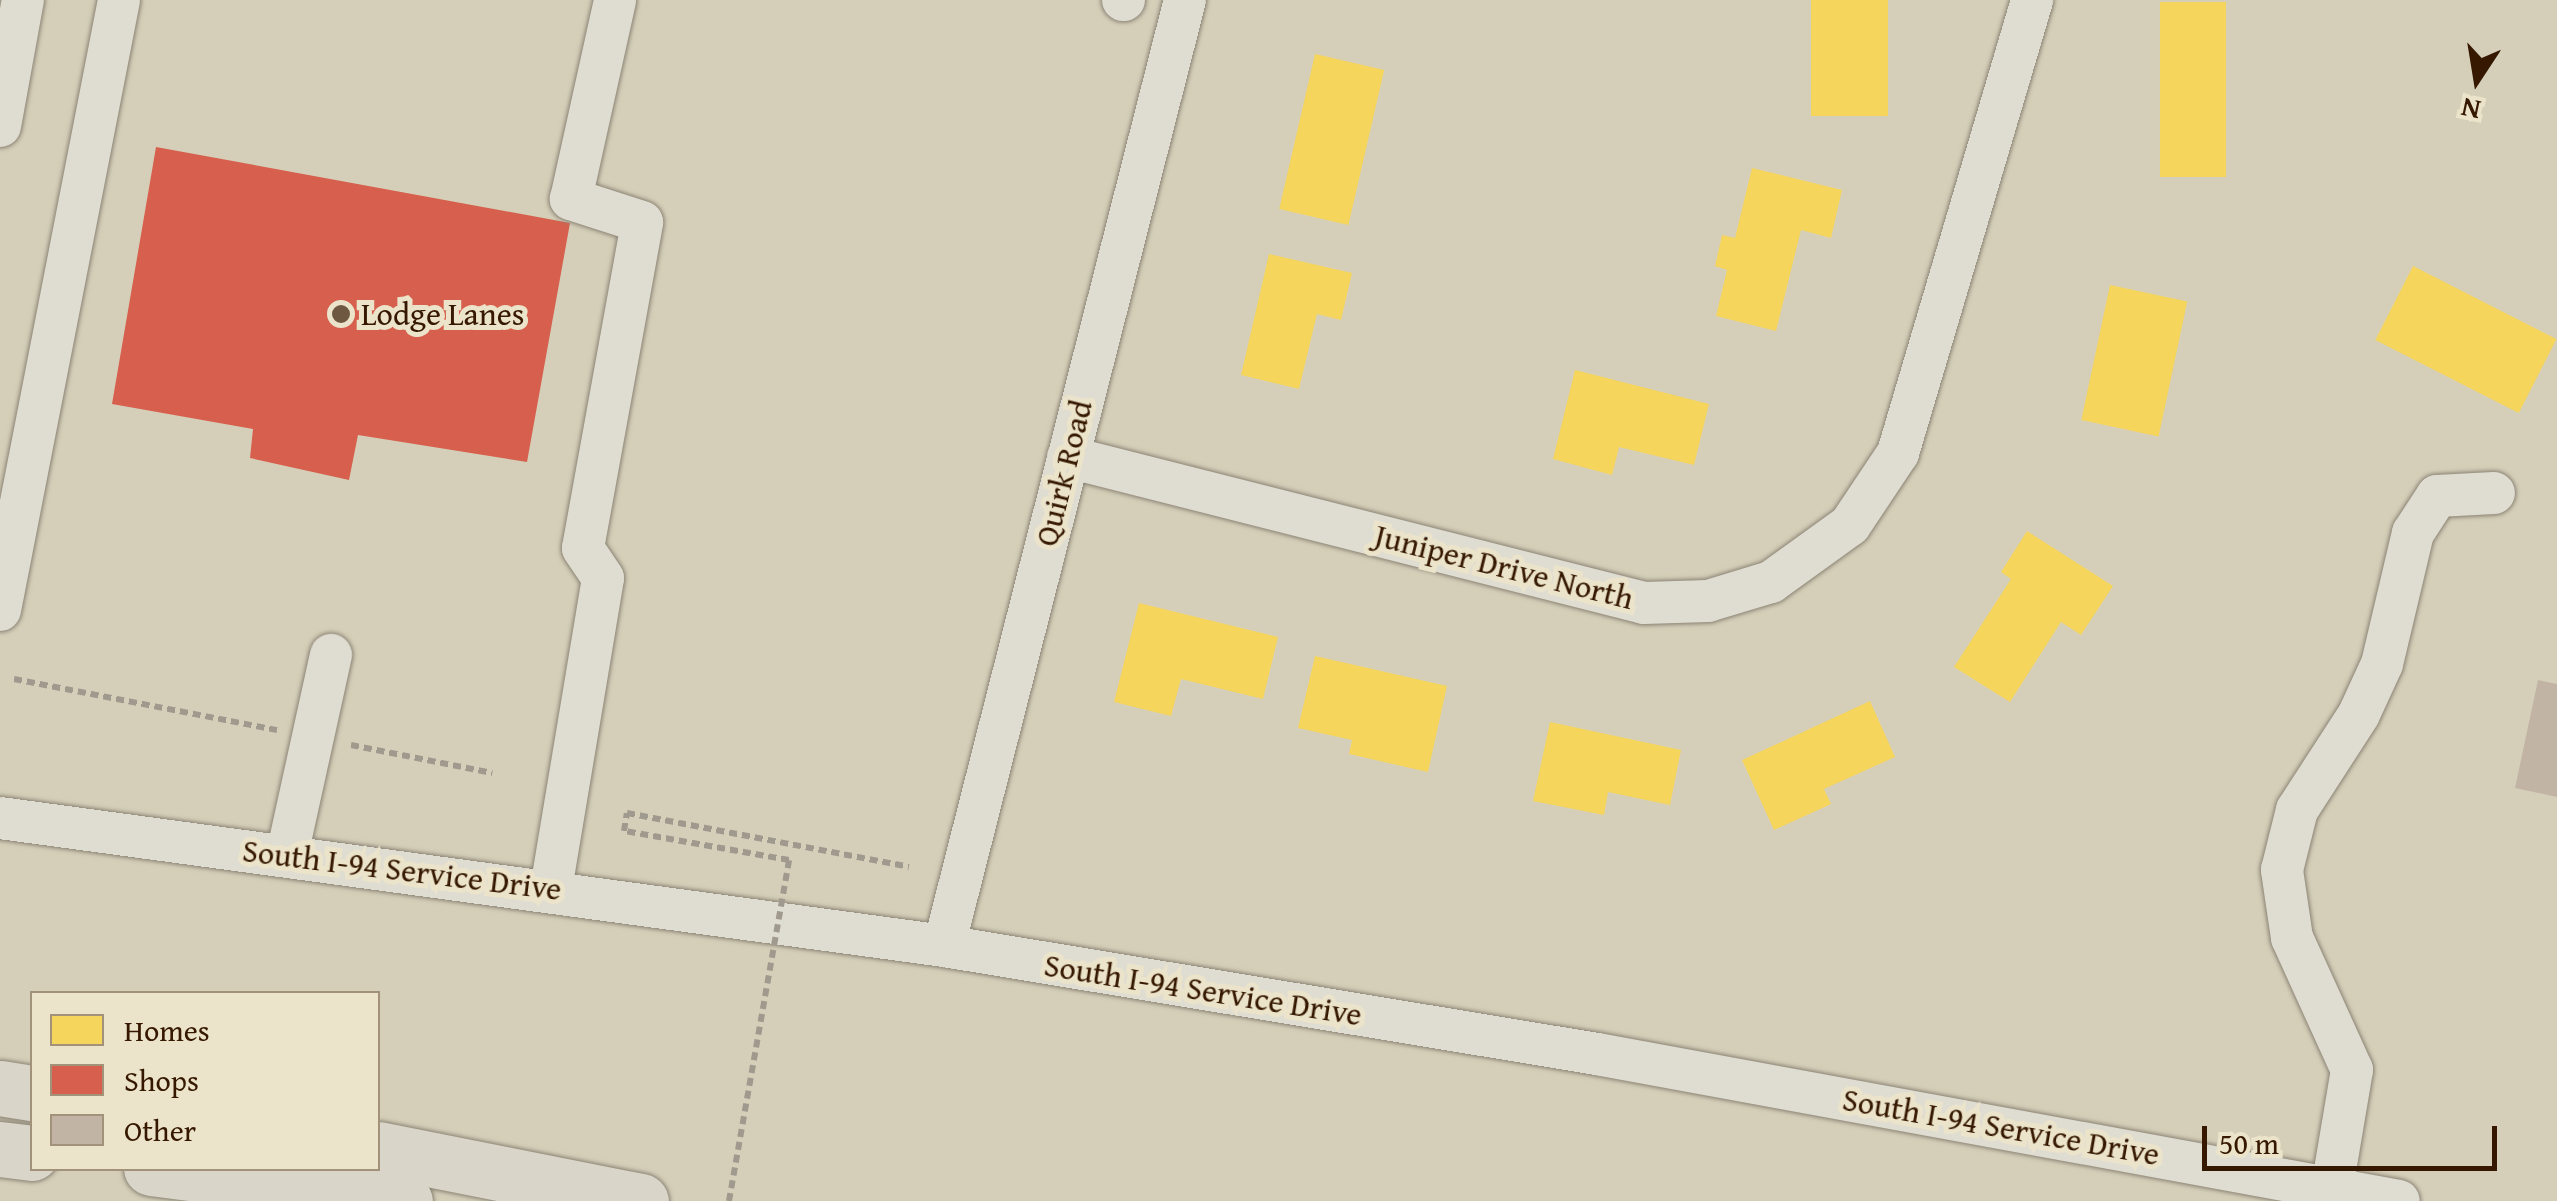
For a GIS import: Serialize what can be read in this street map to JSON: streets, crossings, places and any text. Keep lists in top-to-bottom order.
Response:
{
  "streets": {
    "street": ["Quirk Road", "Juniper Drive North", "South I-94 Service Drive"]
  },
  "crossings": [
    ["Quirk Road", "Juniper Drive North"],
    ["Quirk Road", "South I-94 Service Drive"]
  ],
  "places": ["Lodge Lanes"],
  "legend": ["Homes", "Shops", "Other"],
  "scale_bar": "50 m",
  "north": "bottom"
}
